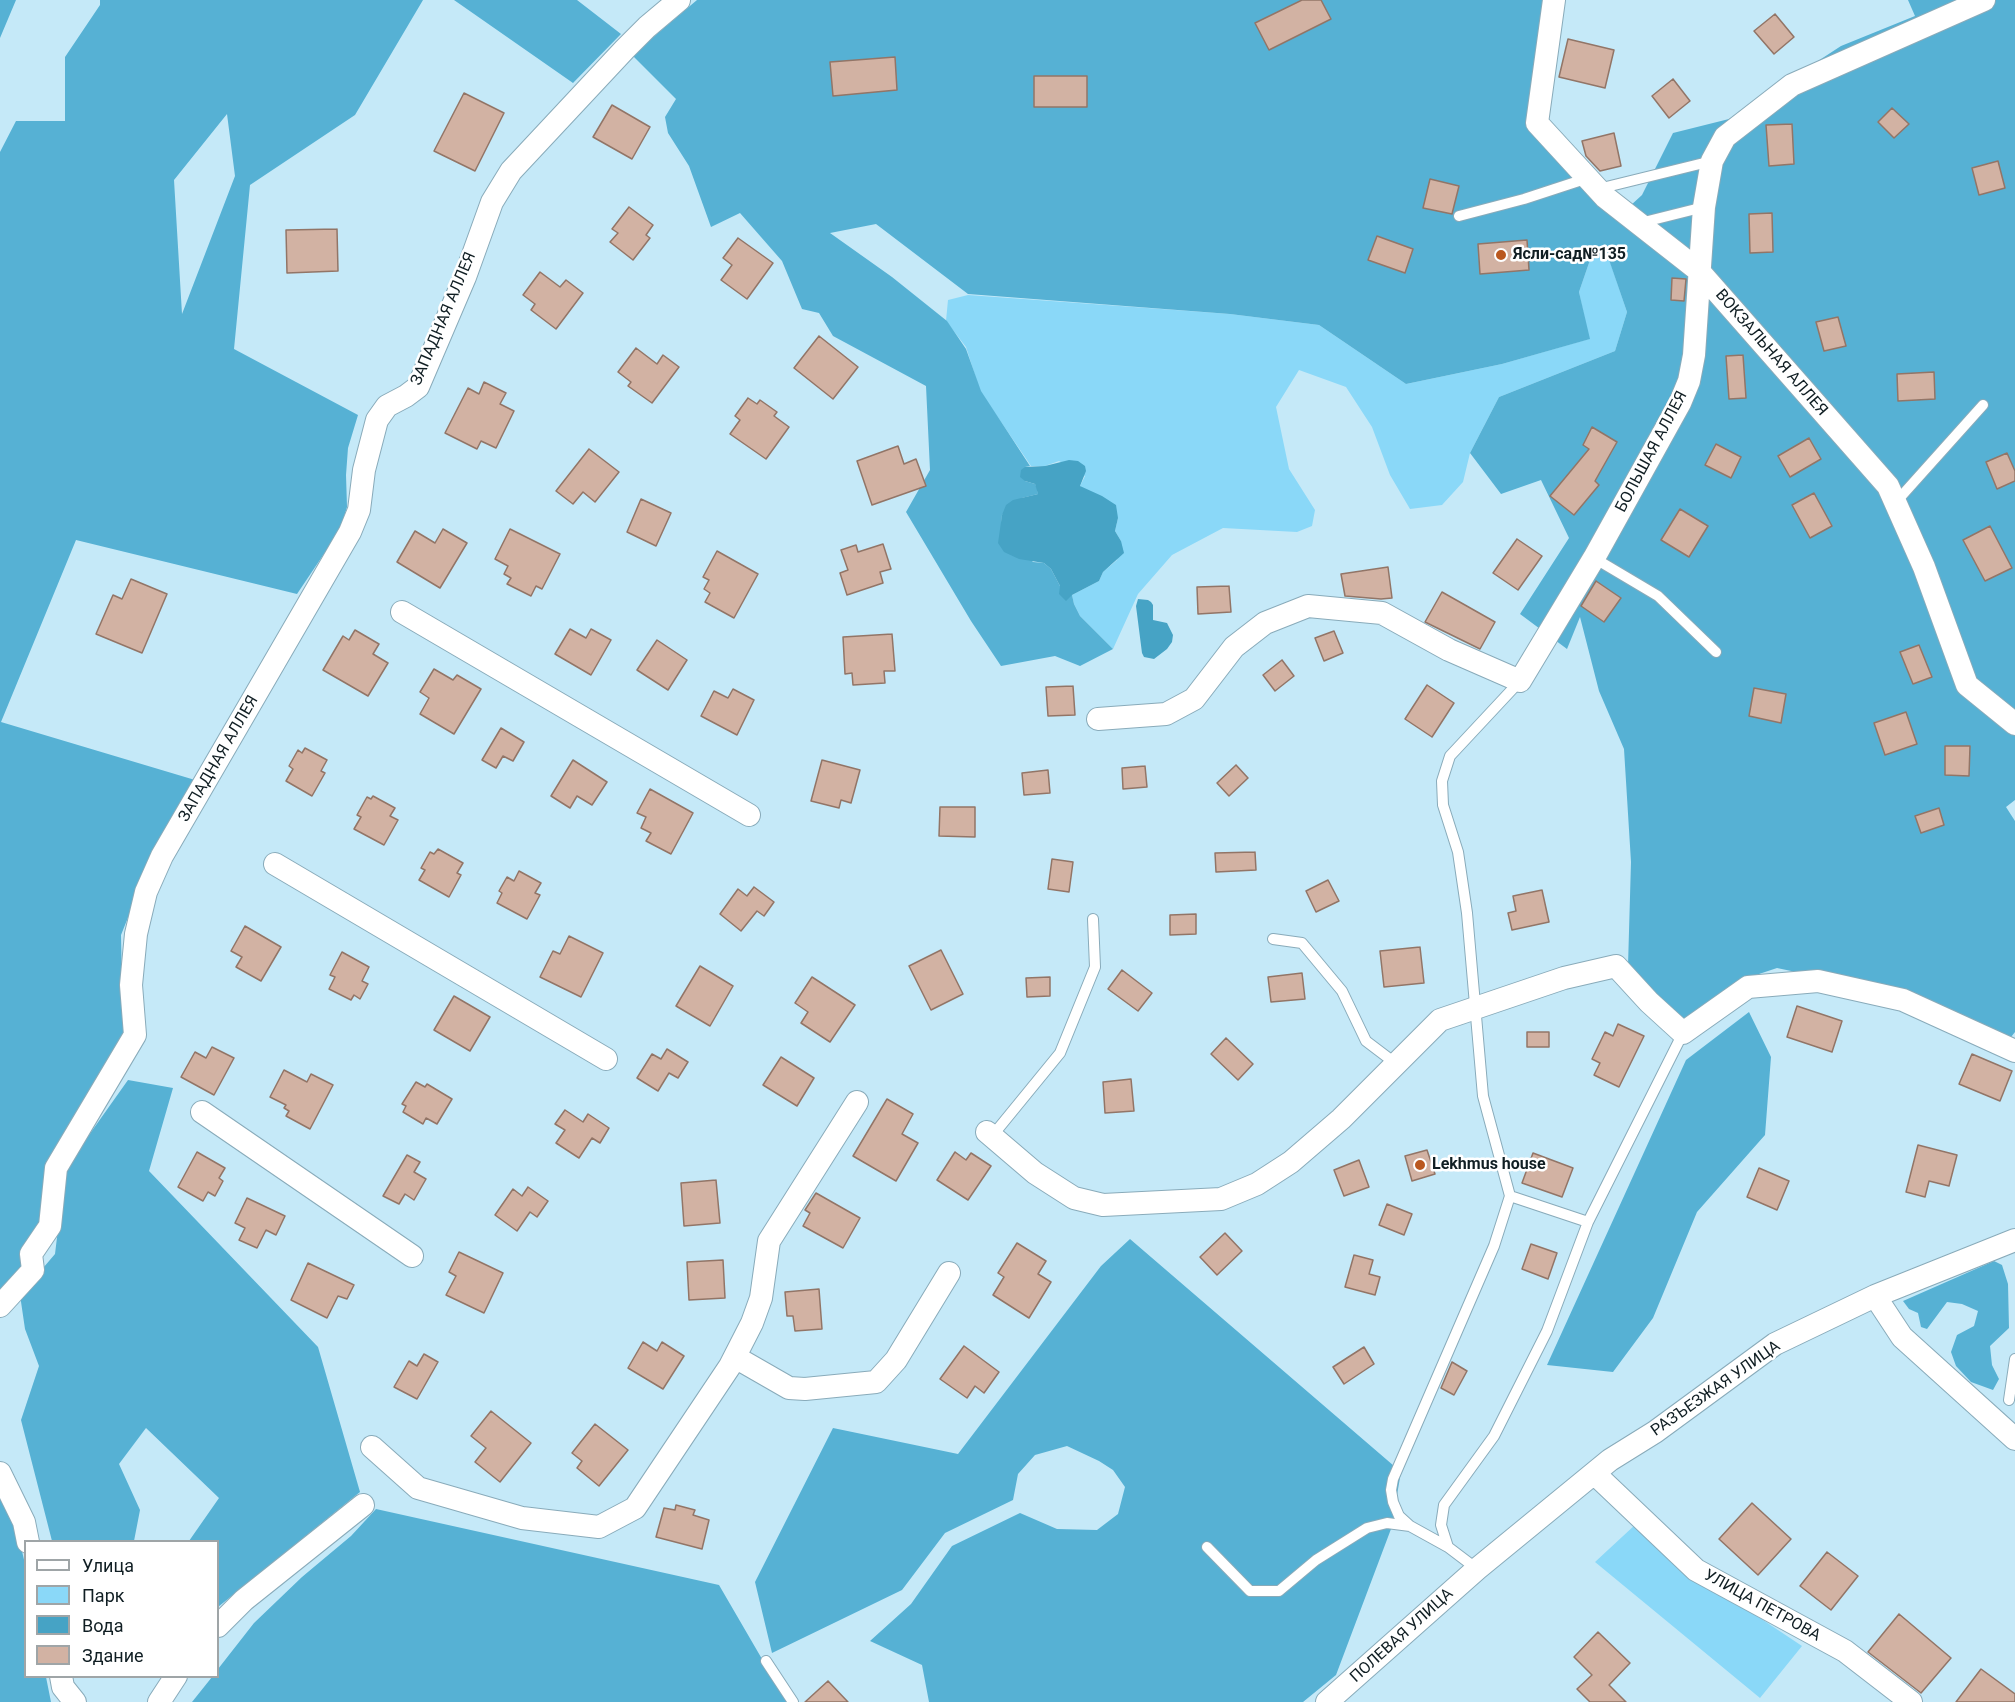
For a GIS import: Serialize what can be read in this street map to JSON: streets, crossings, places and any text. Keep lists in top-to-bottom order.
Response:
{
  "streets": {
    "street": [
      "ЗАПАДНАЯ АЛЛЕЯ",
      "ВОКЗАЛЬНАЯ АЛЛЕЯ",
      "БОЛЬШАЯ АЛЛЕЯ",
      "РАЗЪЕЗЖАЯ УЛИЦА",
      "УЛИЦА ПЕТРОВА",
      "ПОЛЕВАЯ УЛИЦА"
    ]
  },
  "crossings": [
    ["ВОКЗАЛЬНАЯ АЛЛЕЯ", "БОЛЬШАЯ АЛЛЕЯ"],
    ["РАЗЪЕЗЖАЯ УЛИЦА", "УЛИЦА ПЕТРОВА"],
    ["РАЗЪЕЗЖАЯ УЛИЦА", "ПОЛЕВАЯ УЛИЦА"]
  ],
  "places": ["Ясли-сад№135", "Lekhmus house"],
  "legend": [
    "Улица",
    "Парк",
    "Вода",
    "Здание"
  ]
}
